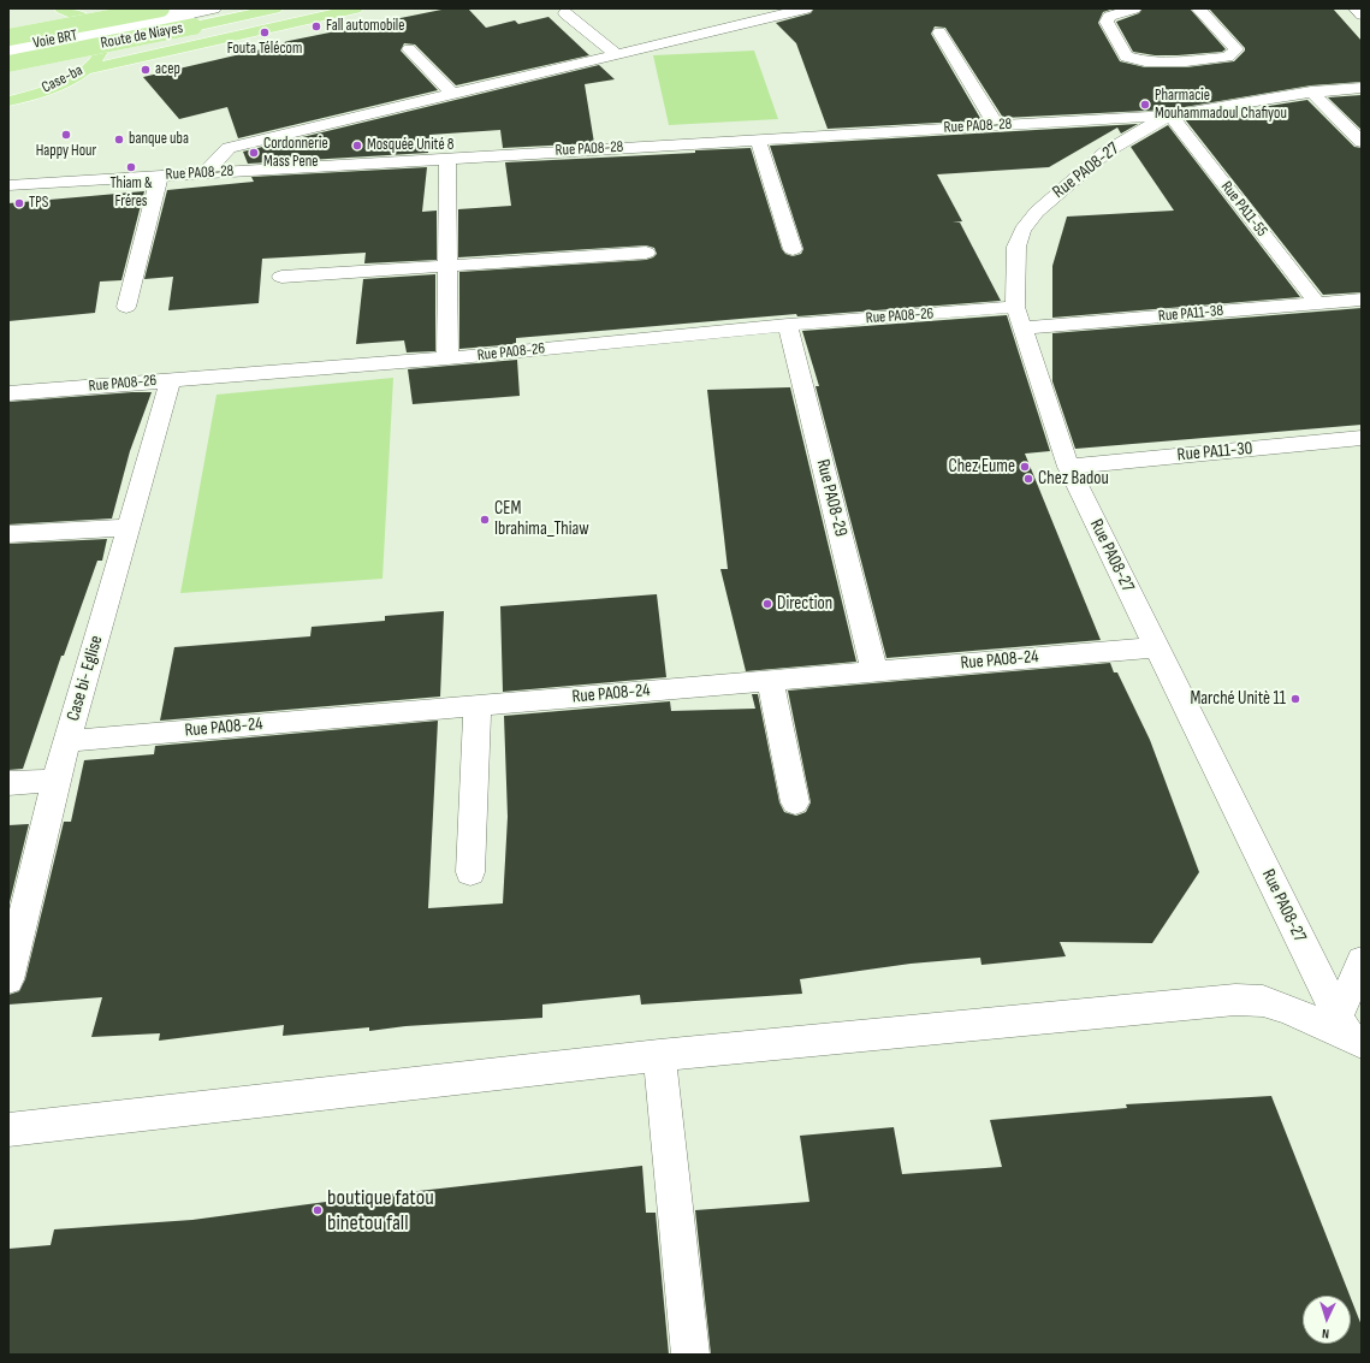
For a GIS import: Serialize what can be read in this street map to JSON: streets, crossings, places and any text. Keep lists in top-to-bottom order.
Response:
{
  "streets": {
    "main road": ["Route de Niayes", "Case-ba"],
    "street": [
      "Voie BRT",
      "Rue PA08-28",
      "Rue PA08-27",
      "Rue PA11-55",
      "Rue PA11-38",
      "Rue PA08-26",
      "Rue PA11-30",
      "Rue PA08-29",
      "Rue PA08-24",
      "Case bi- Eglise"
    ]
  },
  "crossings": [
    ["Route de Niayes", "Voie BRT"],
    ["Rue PA08-28", "Rue PA08-27"],
    ["Rue PA08-28", "Rue PA11-55"],
    ["Rue PA08-27", "Rue PA11-55"],
    ["Rue PA08-27", "Rue PA11-38"],
    ["Rue PA08-27", "Rue PA08-26"],
    ["Rue PA08-27", "Rue PA11-30"],
    ["Rue PA08-27", "Rue PA08-24"],
    ["Rue PA11-55", "Rue PA11-38"],
    ["Rue PA11-38", "Rue PA08-26"],
    ["Rue PA08-26", "Rue PA08-29"],
    ["Rue PA08-26", "Case bi- Eglise"],
    ["Rue PA08-29", "Rue PA08-24"],
    ["Rue PA08-24", "Case bi- Eglise"]
  ],
  "places": [
    "Fall automobile",
    "Fouta Télécom",
    "acep",
    "Pharmacie Mouhammadoul Chafiyou",
    "Happy Hour",
    "banque uba",
    "Mosquée Unité 8",
    "Cordonnerie Mass Pene",
    "Thiam & Fréres",
    "TPS",
    "Chez Eume",
    "Chez Badou",
    "CEM Ibrahima_Thiaw",
    "Direction",
    "Marché Unitè 11",
    "boutique fatou binetou fall"
  ],
  "north": "bottom"
}
